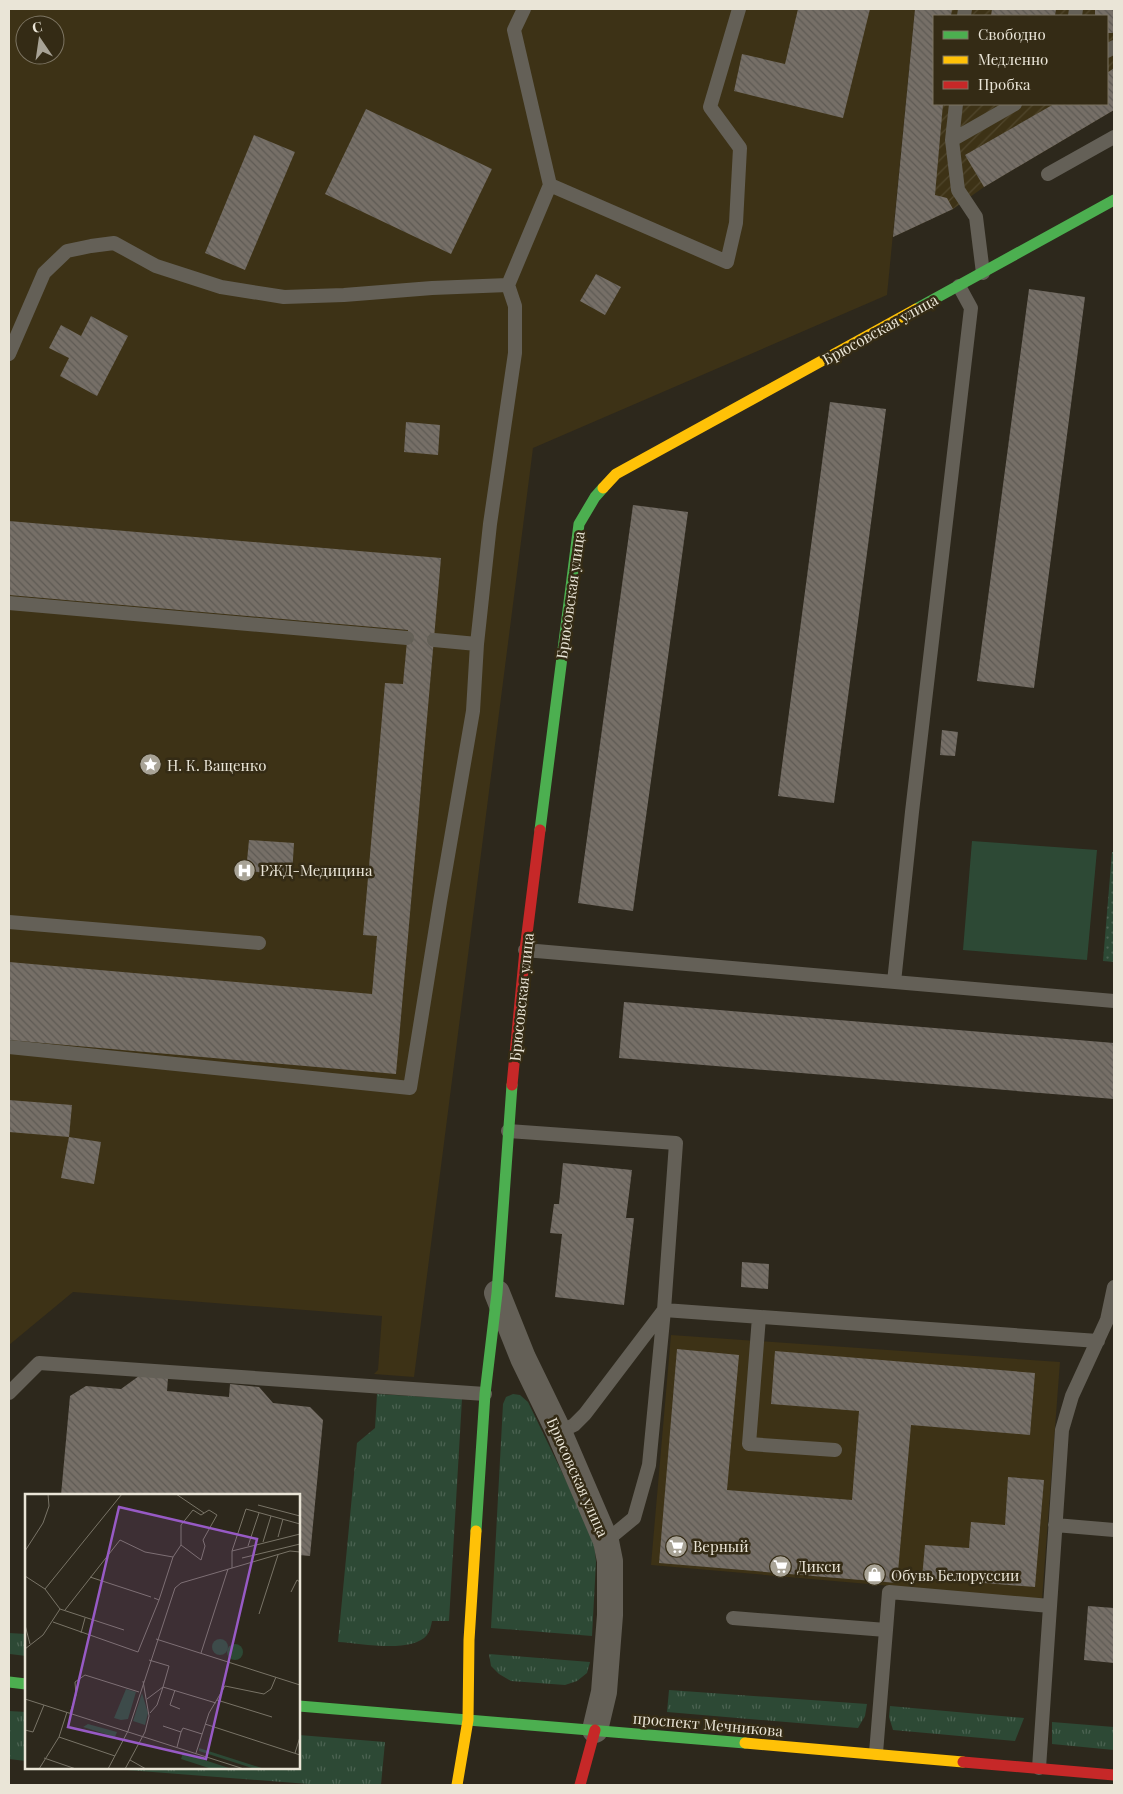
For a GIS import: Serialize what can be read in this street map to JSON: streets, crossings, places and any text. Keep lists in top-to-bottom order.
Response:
{
  "streets": {
    "street": ["Брюсовская улица", "проспект Мечникова"]
  },
  "crossings": [
    ["Брюсовская улица", "проспект Мечникова"]
  ],
  "places": {
    "place": ["Н. К. Ващенко"],
    "hospital": ["РЖД-Медицина"],
    "supermarket": ["Верный", "Дикси"],
    "shop": ["Обувь Белоруссии"]
  },
  "legend": ["Свободно", "Медленно", "Пробка"],
  "north": "top"
}
